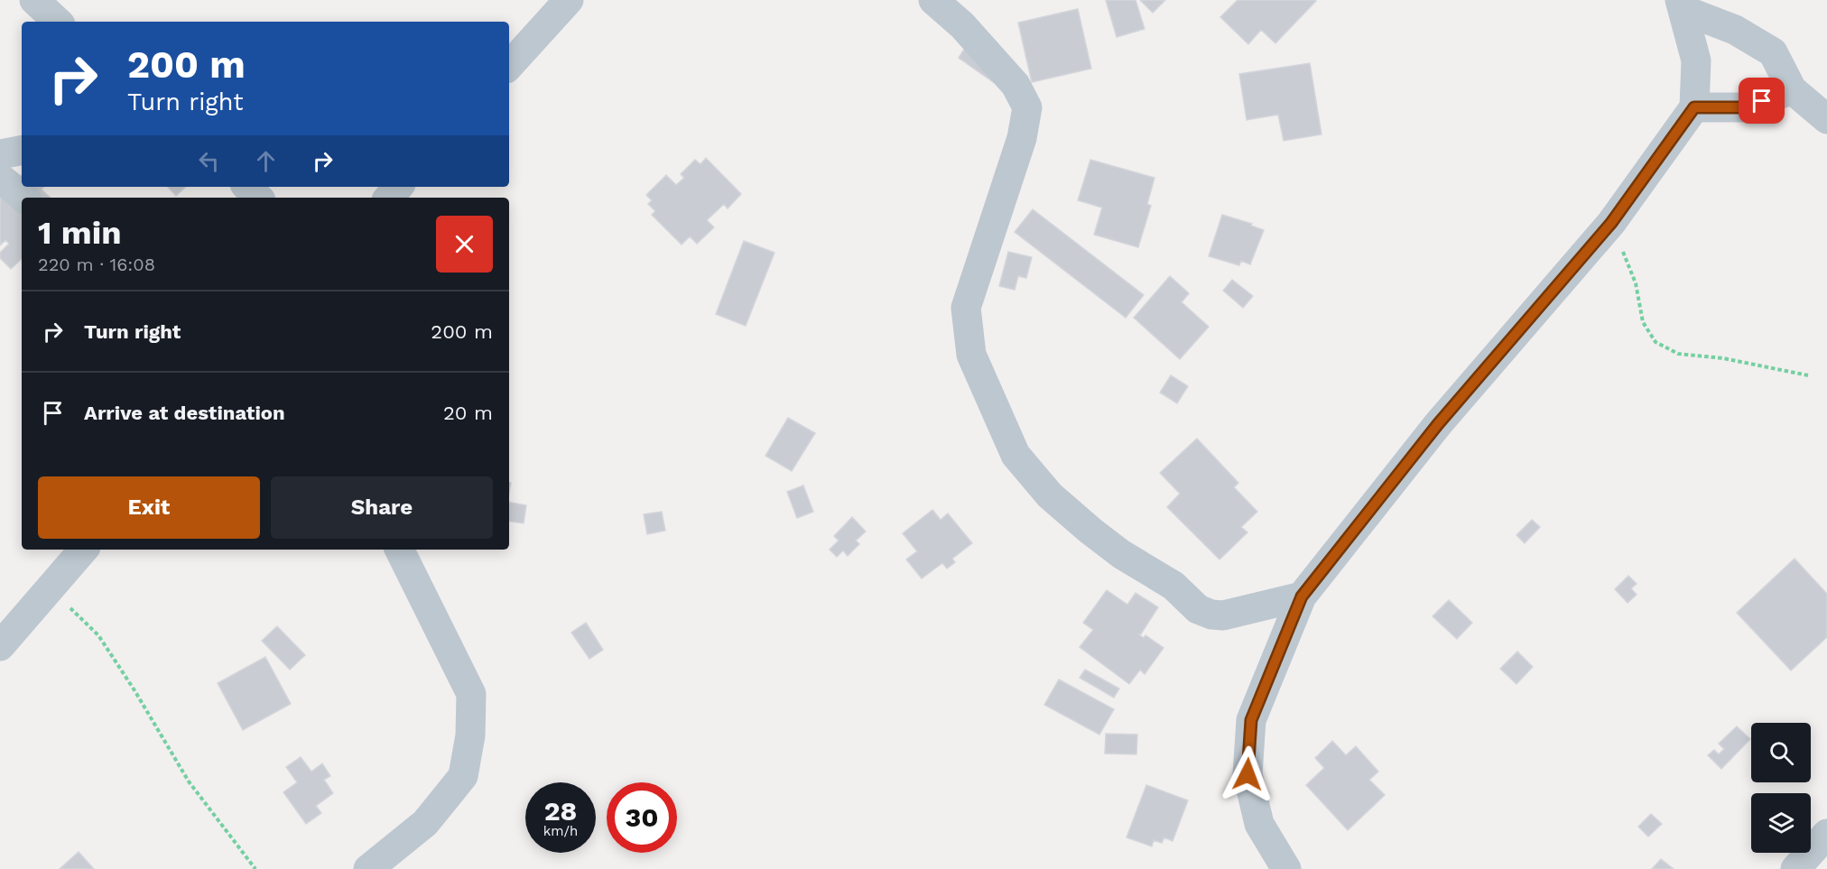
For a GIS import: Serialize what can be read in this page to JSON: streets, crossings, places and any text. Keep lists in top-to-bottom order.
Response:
{
  "page": {
    "turn": ["200 m", "Turn right"],
    "heading": ["1 min", "220 m · 16:08"],
    "list": [
      {
        "name": "Turn right",
        "value": "200 m"
      },
      {
        "name": "Arrive at destination",
        "value": "20 m"
      }
    ],
    "buttons": ["Exit", "Share"],
    "speed": "28 km/h",
    "limit": "30"
  }
}
